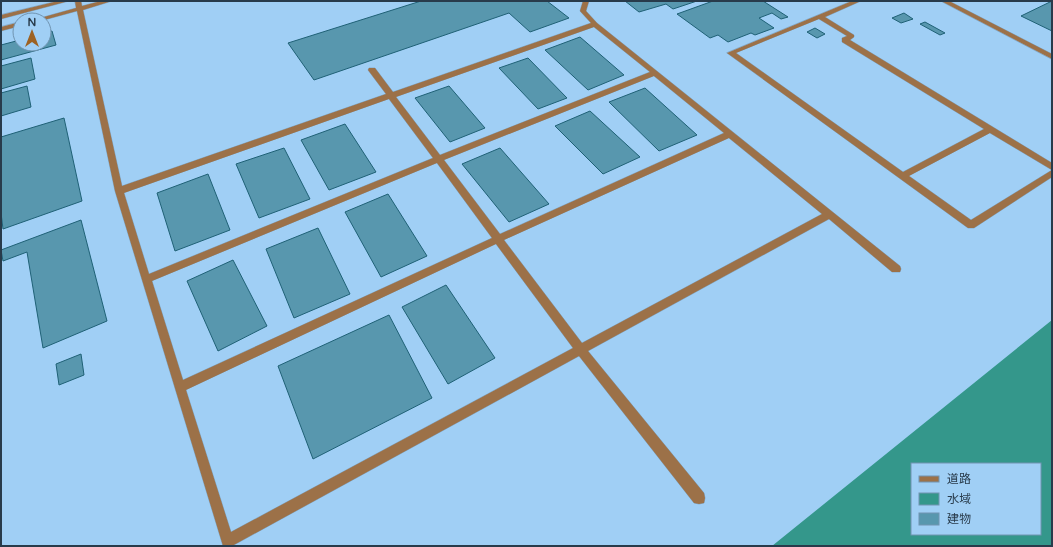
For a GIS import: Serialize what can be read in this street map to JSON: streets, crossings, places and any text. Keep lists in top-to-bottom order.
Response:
{
  "legend": ["道路", "水域", "建物"],
  "north": "top"
}
